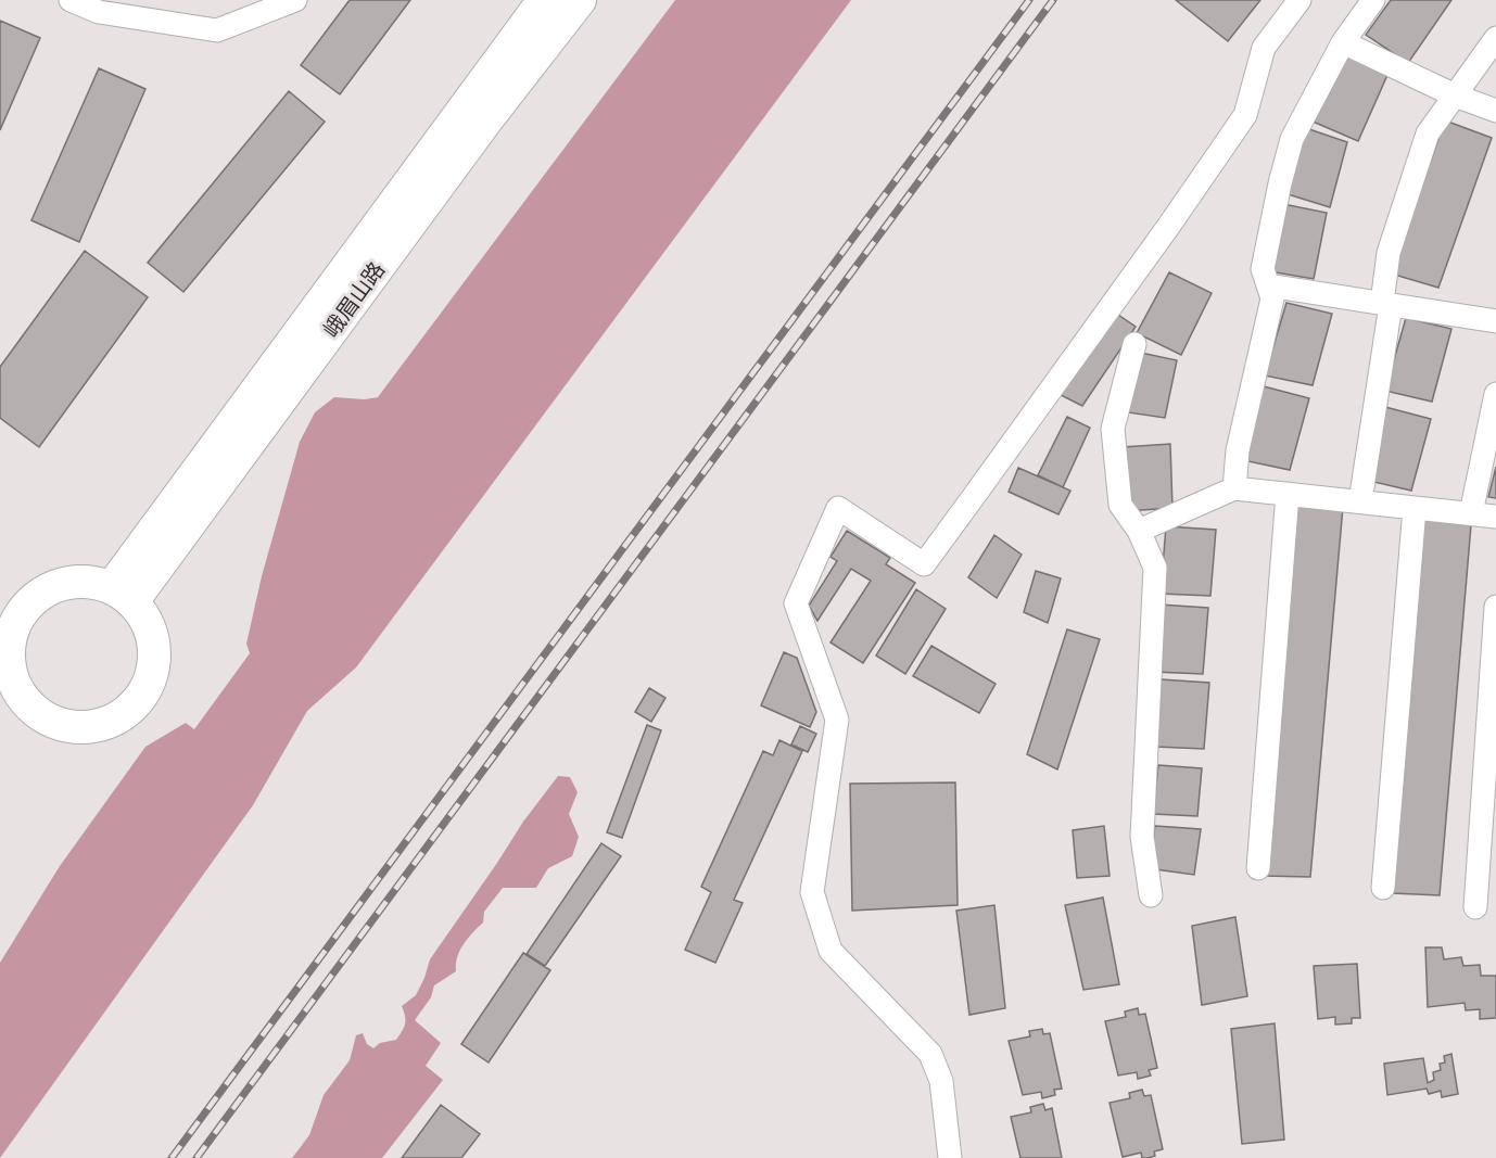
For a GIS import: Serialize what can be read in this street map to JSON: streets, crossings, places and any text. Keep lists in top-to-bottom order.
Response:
{
  "streets": {
    "street": ["峨眉山路"]
  }
}
